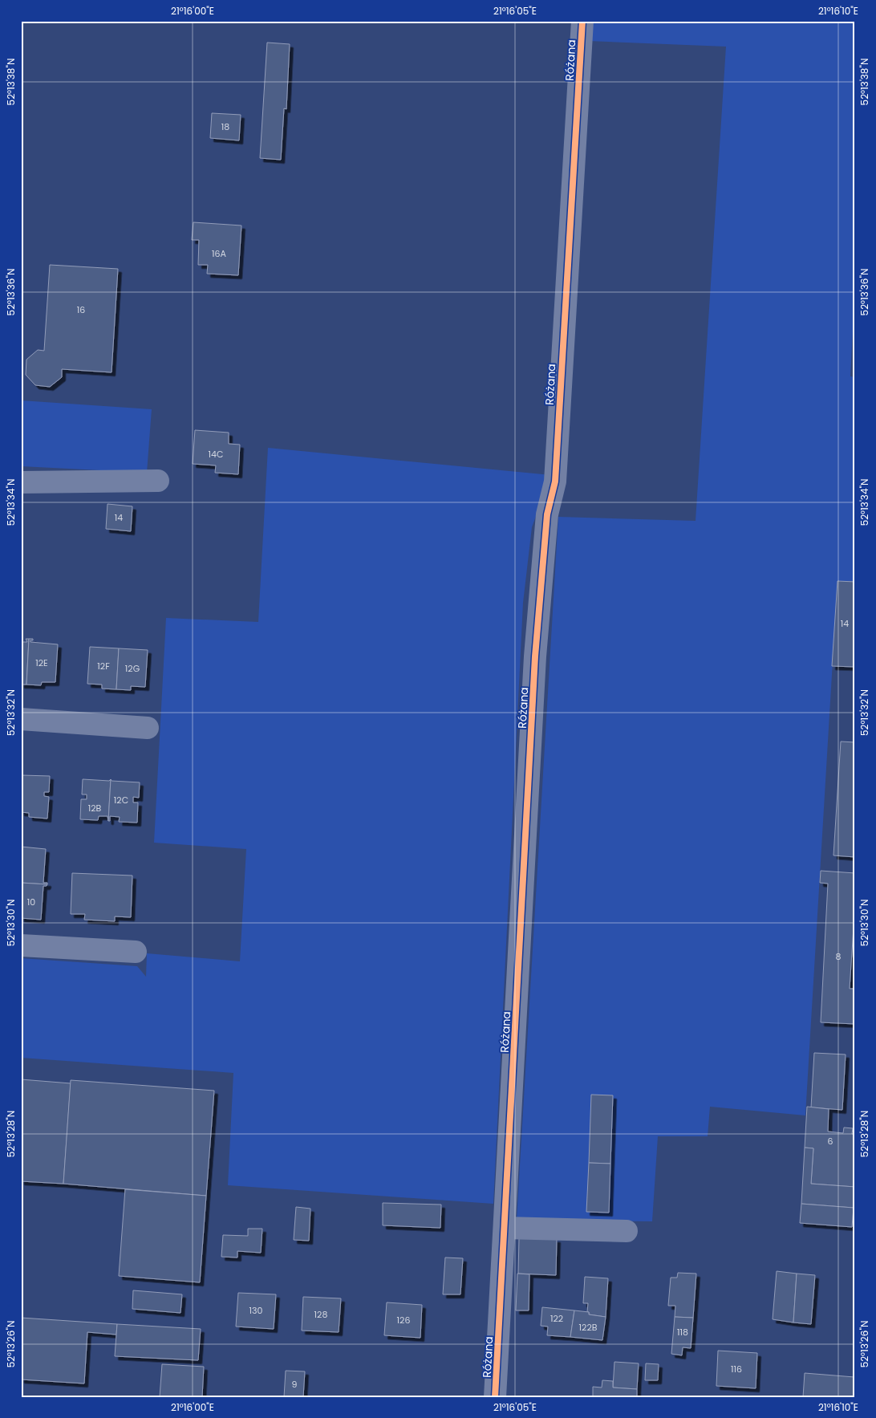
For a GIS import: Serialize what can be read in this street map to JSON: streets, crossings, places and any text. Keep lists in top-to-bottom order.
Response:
{
  "streets": {
    "street": ["Różana"]
  },
  "house_numbers": [
    "18",
    "16A",
    "16",
    "14C",
    "14",
    "14",
    "12E",
    "12F",
    "12G",
    "12C",
    "12B",
    "10",
    "8",
    "6",
    "130",
    "128",
    "122",
    "126",
    "122B",
    "118",
    "116",
    "9"
  ],
  "coordinates": [
    "21°16'00\"E",
    "21°16'05\"E",
    "21°16'10\"E",
    "52°13'38\"N",
    "52°13'36\"N",
    "52°13'34\"N",
    "52°13'32\"N",
    "52°13'30\"N",
    "52°13'28\"N",
    "52°13'26\"N"
  ]
}
